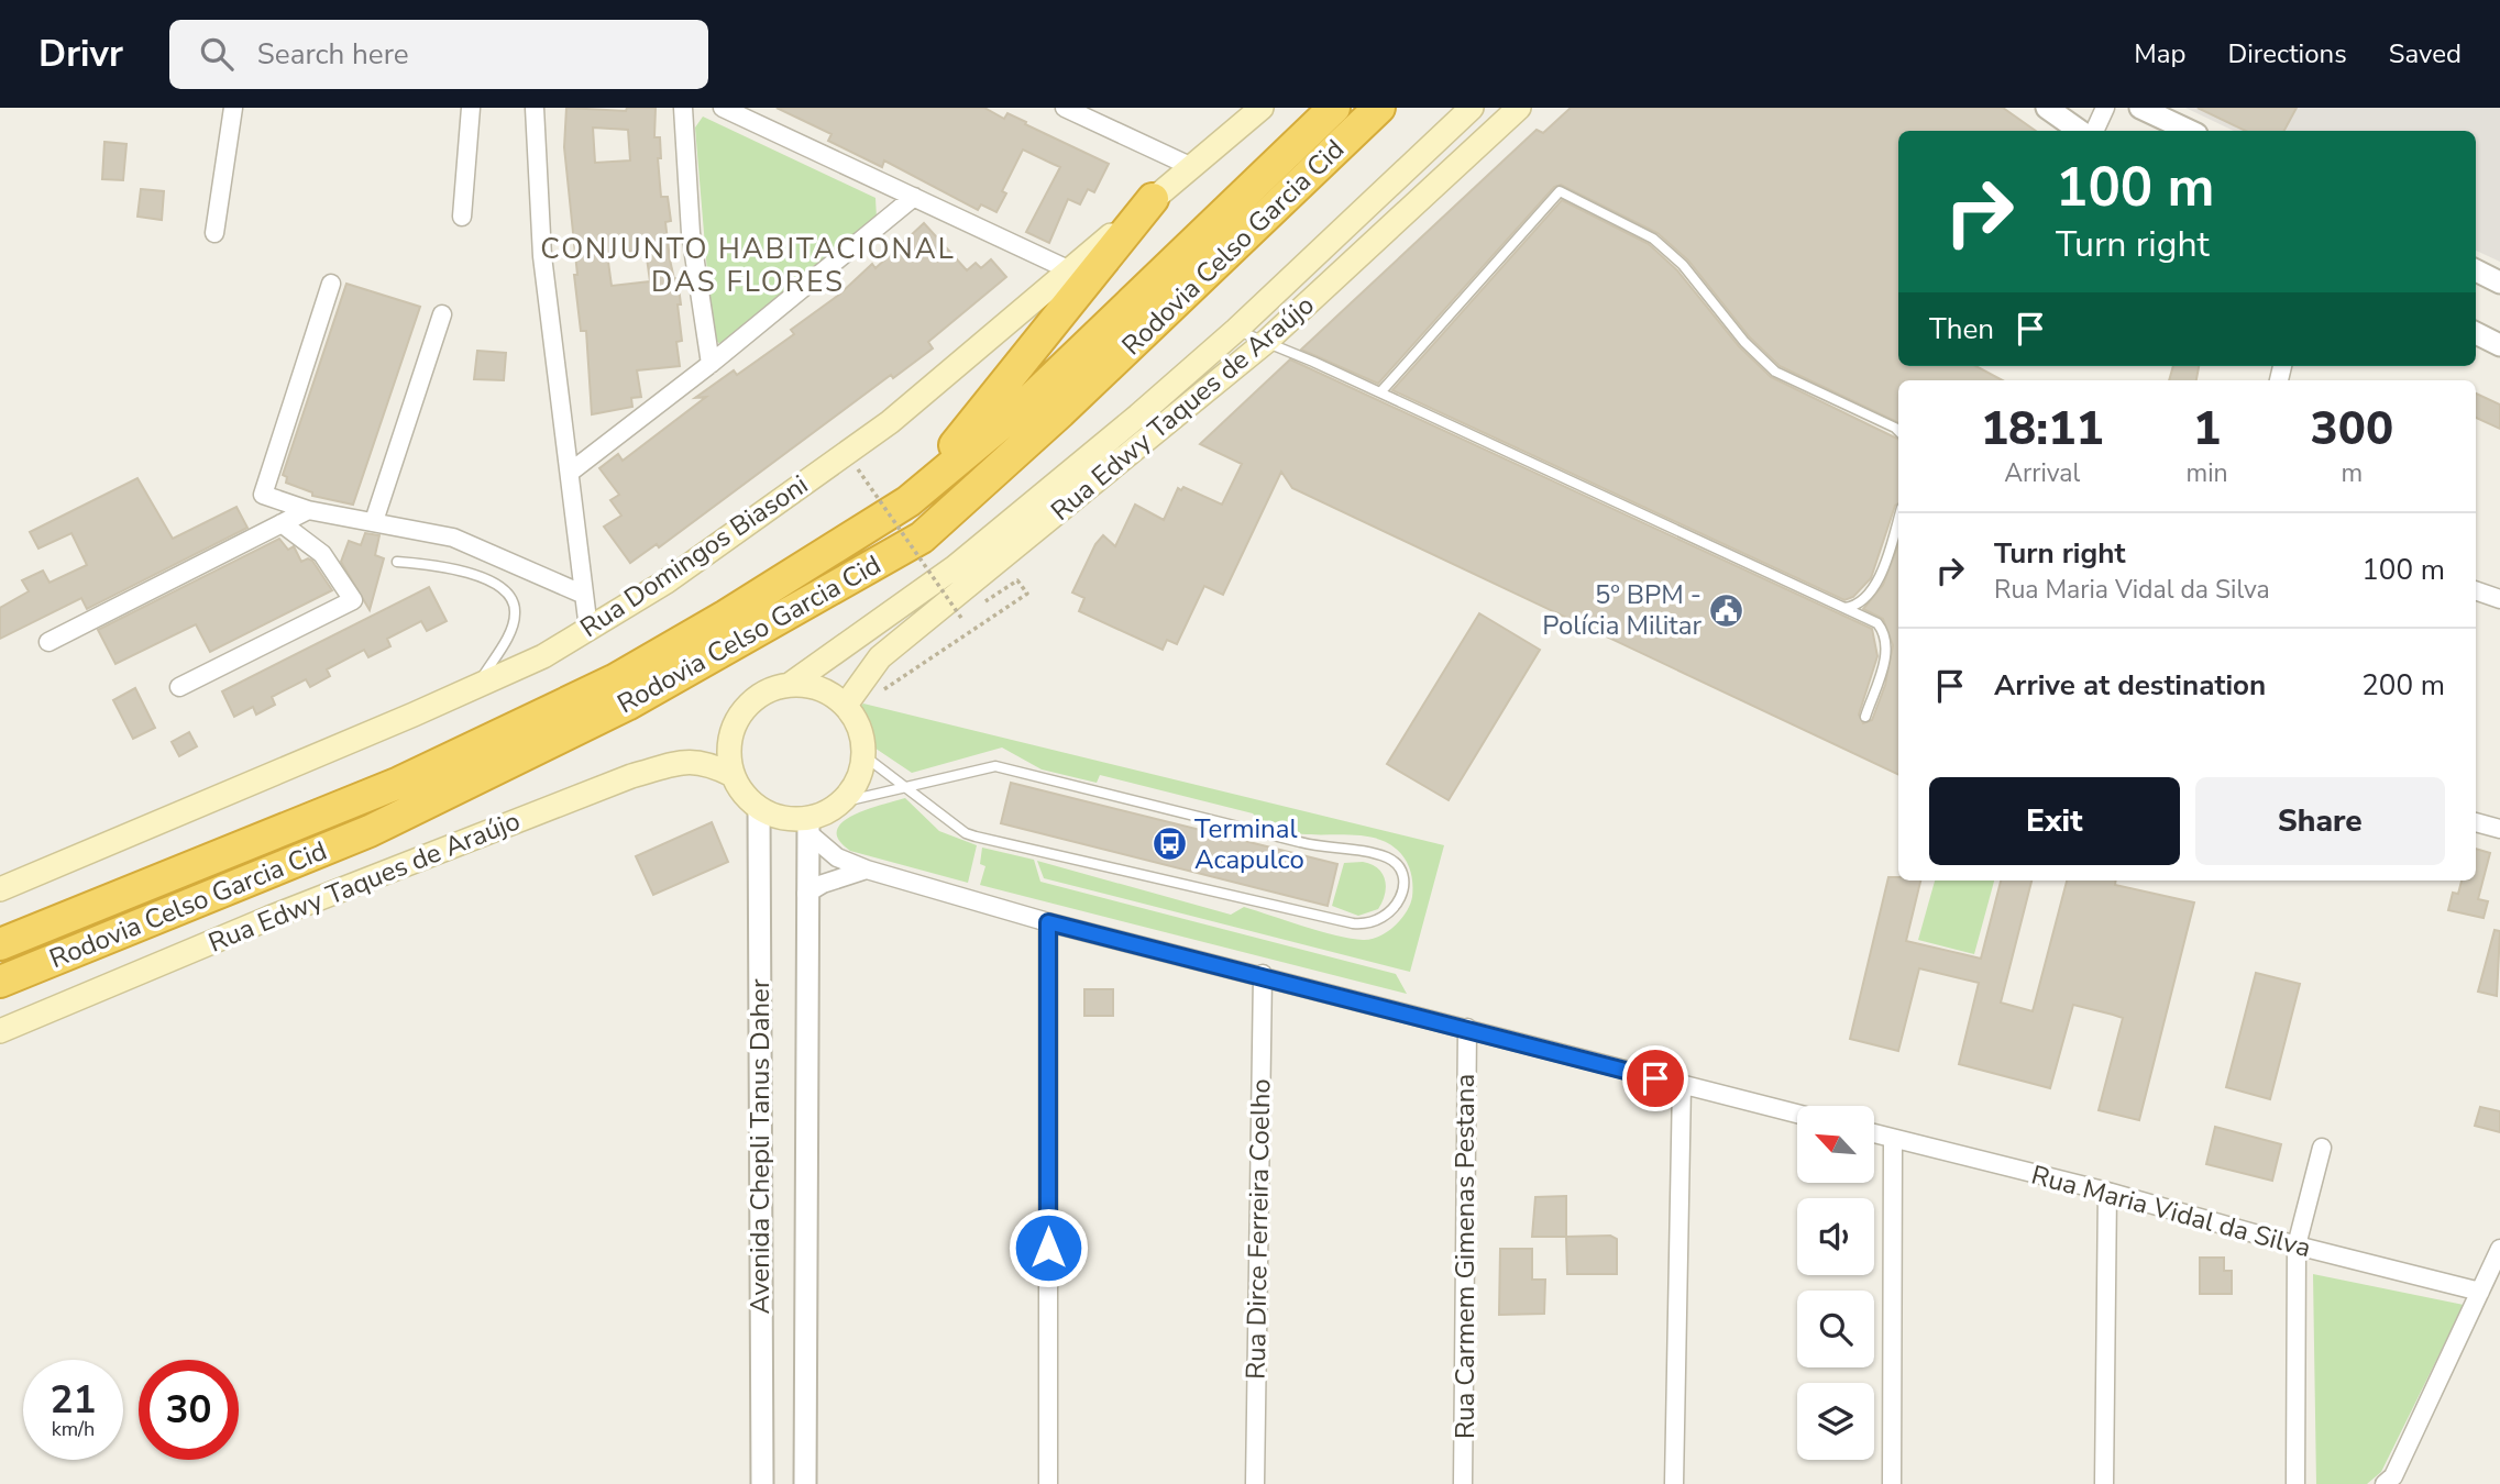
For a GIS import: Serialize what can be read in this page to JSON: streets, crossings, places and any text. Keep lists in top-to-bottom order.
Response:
{
  "streets": {
    "highway": ["Rodovia Celso Garcia Cid"],
    "main road": ["Rua Edwy Taques de Araújo", "Rua Domingos Biasoni"],
    "street": [
      "Avenida Chepli Tanus Daher",
      "Rua Maria Vidal da Silva",
      "Rua Dirce Ferreira Coelho",
      "Rua Carmem Gimenas Pestana"
    ]
  },
  "crossings": [
    ["Rua Edwy Taques de Araújo", "Avenida Chepli Tanus Daher"]
  ],
  "districts": ["CONJUNTO HABITACIONAL DAS FLORES"],
  "places": {
    "public building": ["5º BPM - Polícia Militar"],
    "bus stop": ["Terminal Acapulco"]
  },
  "north": "top left",
  "page": {
    "header": "Drivr",
    "search": "Search here",
    "nav": ["Map", "Directions", "Saved"],
    "turn": ["100 m", "Turn right"],
    "then": "Then",
    "eta": [
      "18:11",
      "Arrival",
      "1",
      "min",
      "300",
      "m"
    ],
    "list": [
      {
        "name": "Turn right",
        "note": "Rua Maria Vidal da Silva",
        "value": "100 m"
      },
      {
        "name": "Arrive at destination",
        "value": "200 m"
      }
    ],
    "buttons": ["Exit", "Share"],
    "speed": "21 km/h",
    "limit": "30"
  }
}
